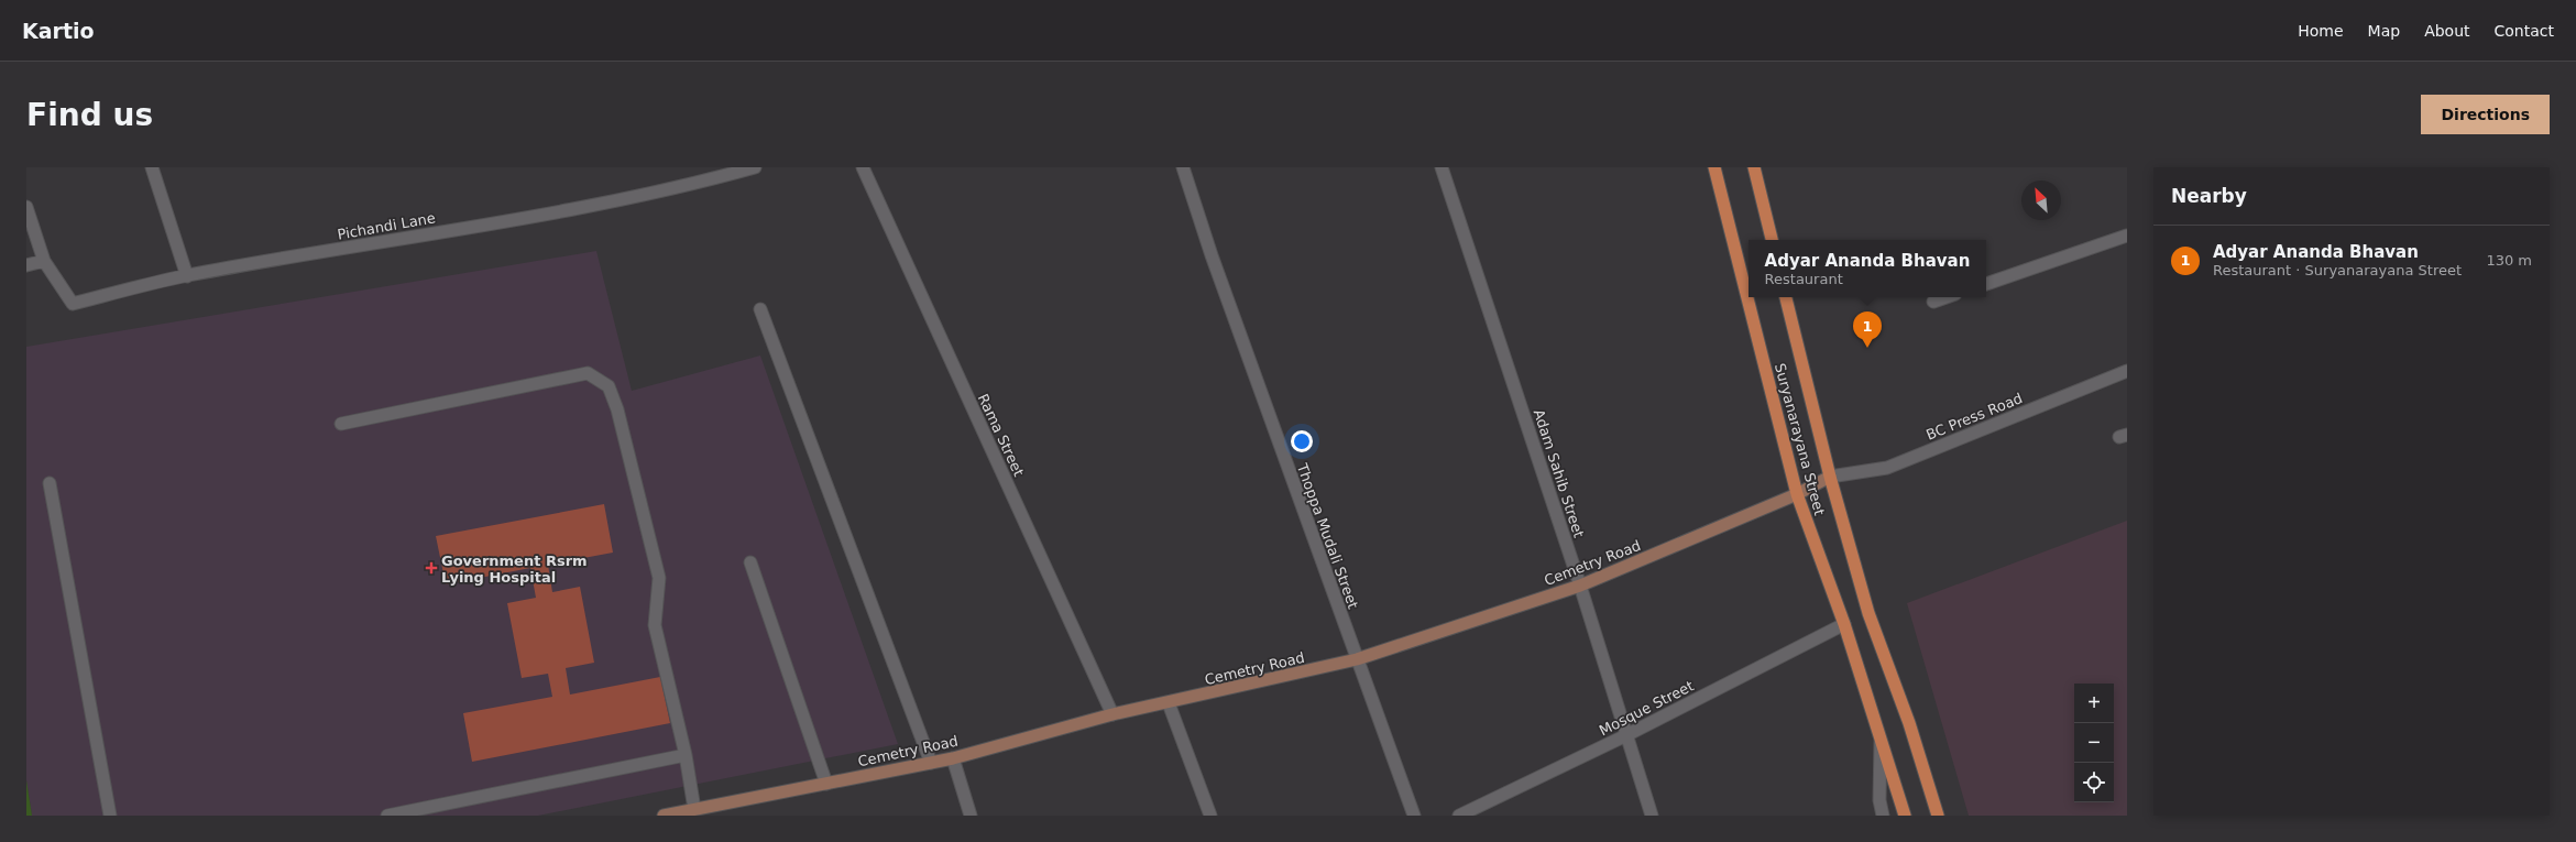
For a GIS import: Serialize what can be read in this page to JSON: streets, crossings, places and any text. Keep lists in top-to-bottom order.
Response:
{
  "streets": {
    "main road": ["Suryanarayana Street", "Cemetry Road"],
    "street": [
      "Pichandi Lane",
      "BC Press Road",
      "Rama Street",
      "Adam Sahib Street",
      "Thoppa Mudali Street",
      "Mosque Street"
    ]
  },
  "crossings": [
    ["BC Press Road", "Suryanarayana Street"],
    ["BC Press Road", "Cemetry Road"],
    ["Rama Street", "Cemetry Road"],
    ["Suryanarayana Street", "Cemetry Road"],
    ["Suryanarayana Street", "Mosque Street"],
    ["Adam Sahib Street", "Cemetry Road"],
    ["Adam Sahib Street", "Mosque Street"],
    ["Thoppa Mudali Street", "Cemetry Road"]
  ],
  "places": {
    "health": ["Government Rsrm Lying Hospital"]
  },
  "north": "top left",
  "page": {
    "header": "Kartio",
    "nav": [
      "Home",
      "Map",
      "About",
      "Contact"
    ],
    "buttons": "Directions",
    "title": "Find us",
    "heading": "Nearby",
    "list": [
      {
        "mark": "1",
        "name": "Adyar Ananda Bhavan",
        "note": "Restaurant · Suryanarayana Street",
        "value": "130 m"
      }
    ],
    "popup": ["Adyar Ananda Bhavan", "Restaurant"],
    "pins": "1",
    "map_buttons": ["+", "−"]
  }
}
